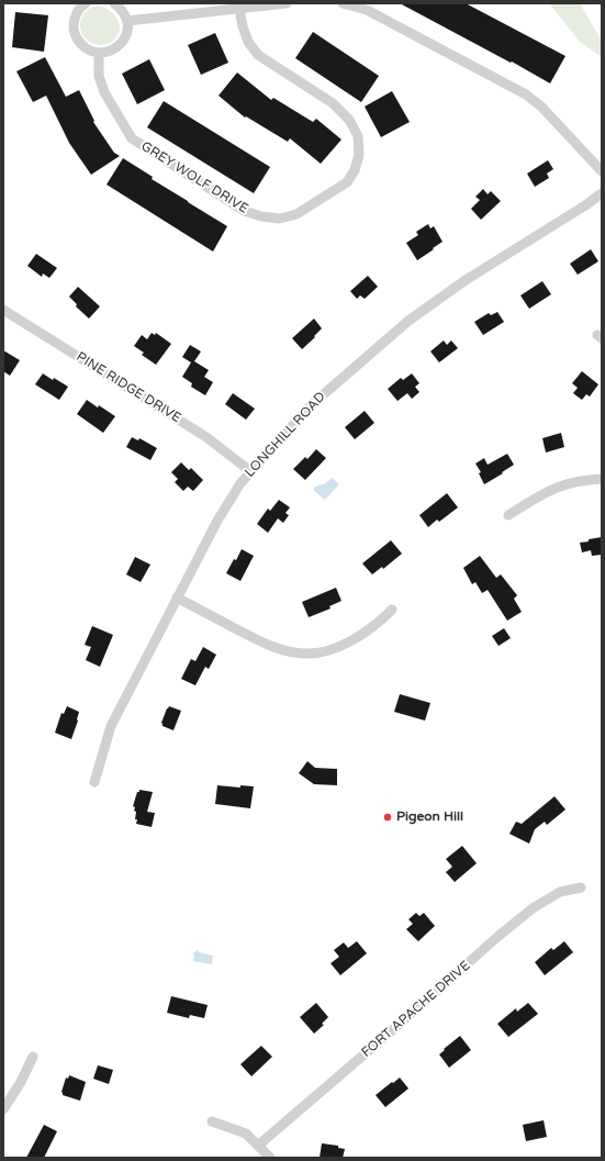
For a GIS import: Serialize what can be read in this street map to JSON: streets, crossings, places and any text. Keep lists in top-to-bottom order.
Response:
{
  "streets": {
    "street": [
      "GREY WOLF DRIVE",
      "PINE RIDGE DRIVE",
      "LONGHILL ROAD",
      "FORT APACHE DRIVE"
    ]
  },
  "crossings": [
    ["PINE RIDGE DRIVE", "LONGHILL ROAD"]
  ],
  "places": ["Pigeon Hill"]
}
